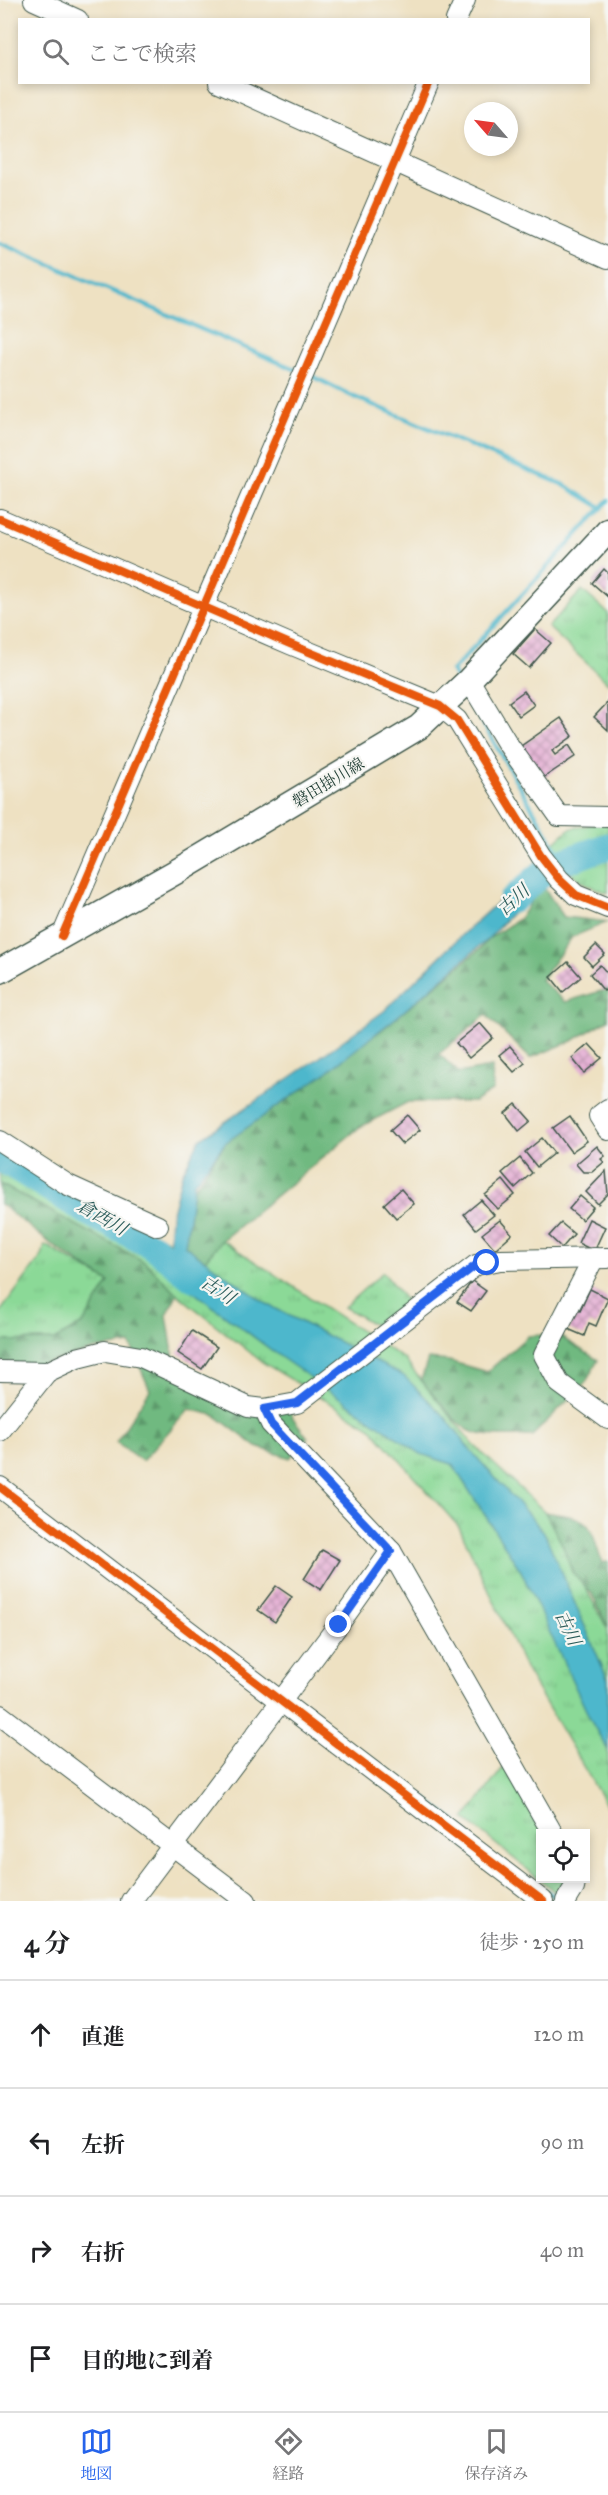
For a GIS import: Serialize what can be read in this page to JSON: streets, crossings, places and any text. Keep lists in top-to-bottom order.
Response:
{
  "streets": {
    "main road": ["磐田掛川線"]
  },
  "water": ["古川", "倉西川"],
  "north": "top left",
  "page": {
    "search": "ここで検索",
    "heading": ["4 分", "徒歩 · 250 m"],
    "list": [
      ["直進", "120 m"],
      ["左折", "90 m"],
      ["右折", "40 m"],
      "目的地に到着"
    ],
    "nav": ["地図", "経路", "保存済み"]
  }
}
